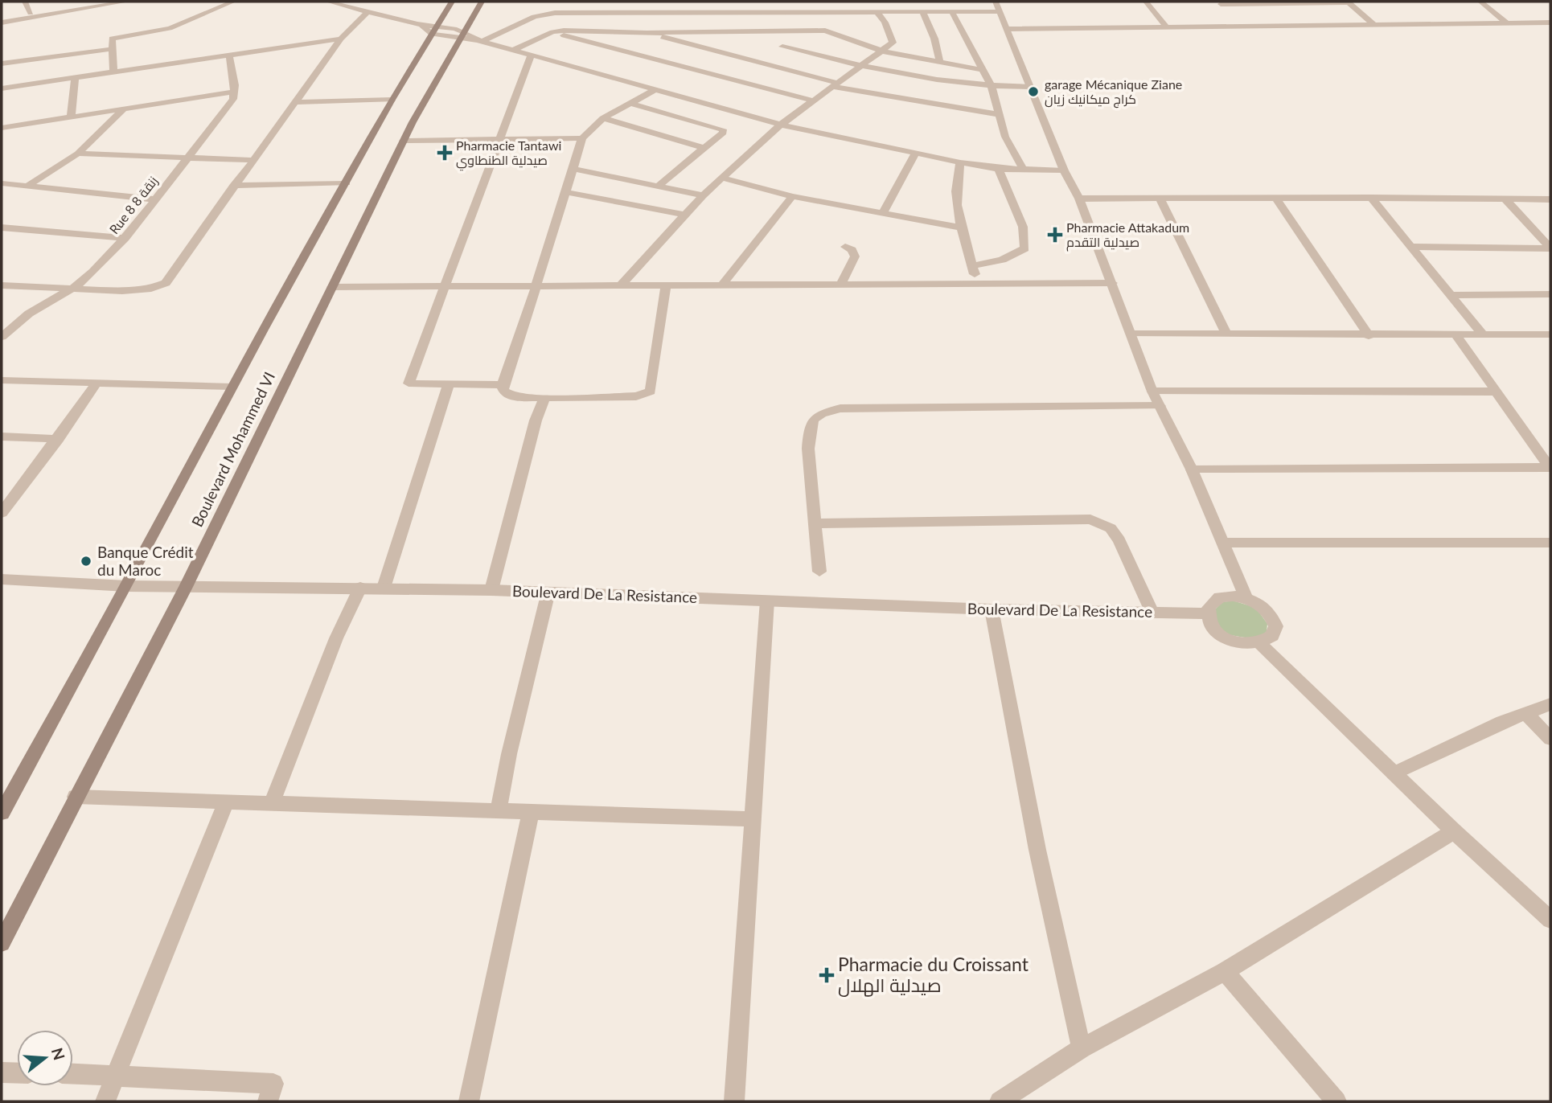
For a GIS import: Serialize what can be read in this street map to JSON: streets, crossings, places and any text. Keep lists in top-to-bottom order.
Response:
{
  "streets": {
    "main road": ["Boulevard Mohammed VI"],
    "street": ["Rue 8 8 زنقة", "Boulevard De La Resistance"]
  },
  "crossings": [
    ["Boulevard Mohammed VI", "Boulevard De La Resistance"]
  ],
  "places": {
    "other": ["garage Mécanique Ziane كراج ميكانيك زيان", "Banque Crédit du Maroc"],
    "health": ["Pharmacie Tantawi صيدلية الطنطاوي", "Pharmacie Attakadum صيدلية التقدم", "Pharmacie du Croissant صيدلية الهلال"]
  },
  "north": "right"
}
